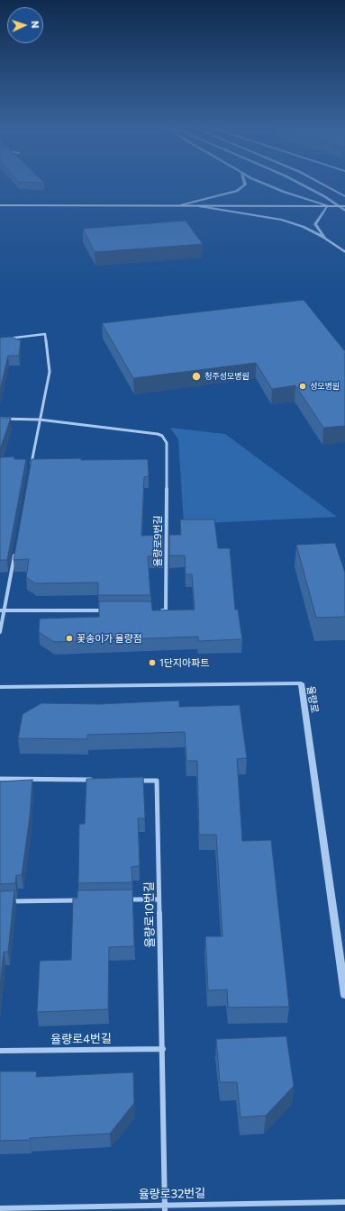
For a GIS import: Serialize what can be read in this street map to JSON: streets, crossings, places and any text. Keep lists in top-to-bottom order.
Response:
{
  "streets": {
    "street": [
      "율량로9번길",
      "율량로",
      "율량로10번길",
      "율량로4번길",
      "율량로32번길"
    ]
  },
  "crossings": [
    ["율량로10번길", "율량로4번길"],
    ["율량로10번길", "율량로32번길"]
  ],
  "places": [
    "청주성모병원",
    "성모병원",
    "꽃송이가 율량점",
    "1단지아파트"
  ],
  "north": "right"
}
